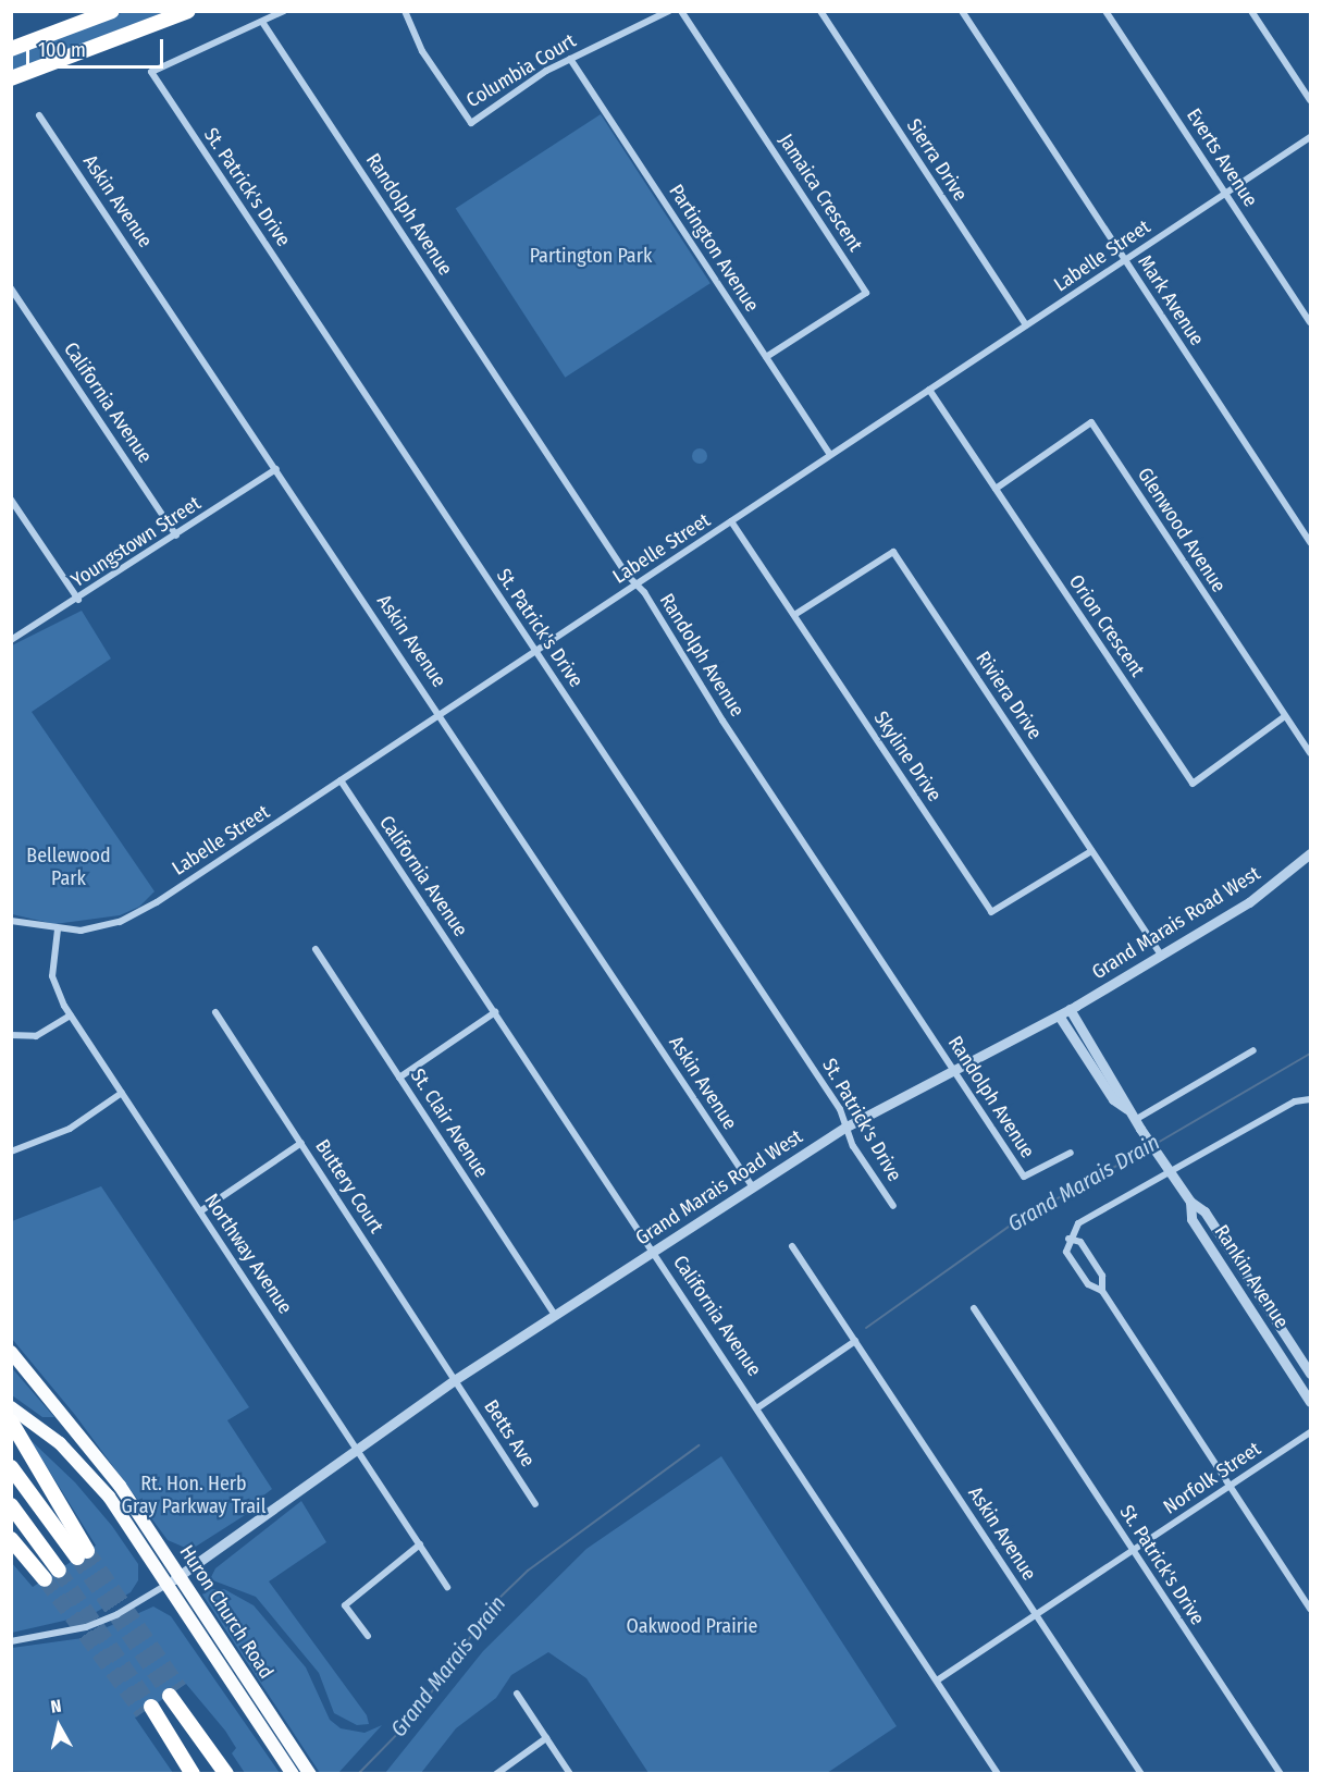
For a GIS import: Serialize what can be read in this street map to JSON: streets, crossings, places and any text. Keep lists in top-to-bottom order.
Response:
{
  "streets": {
    "main road": ["Huron Church Road"],
    "street": [
      "Columbia Court",
      "Everts Avenue",
      "Sierra Drive",
      "St. Patrick's Drive",
      "Jamaica Crescent",
      "Askin Avenue",
      "Randolph Avenue",
      "Partington Avenue",
      "Labelle Street",
      "Mark Avenue",
      "California Avenue",
      "Glenwood Avenue",
      "Youngstown Street",
      "Orion Crescent",
      "Riviera Drive",
      "Skyline Drive",
      "Grand Marais Road West",
      "St. Clair Avenue",
      "Buttery Court",
      "Northway Avenue",
      "Rankin Avenue",
      "Betts Ave",
      "Norfolk Street"
    ]
  },
  "crossings": [
    ["Columbia Court", "Partington Avenue"],
    ["Everts Avenue", "Labelle Street"],
    ["Sierra Drive", "Labelle Street"],
    ["St. Patrick's Drive", "Randolph Avenue"],
    ["St. Patrick's Drive", "Labelle Street"],
    ["St. Patrick's Drive", "Grand Marais Road West"],
    ["St. Patrick's Drive", "Norfolk Street"],
    ["Jamaica Crescent", "Partington Avenue"],
    ["Askin Avenue", "Labelle Street"],
    ["Askin Avenue", "Youngstown Street"],
    ["Askin Avenue", "Grand Marais Road West"],
    ["Askin Avenue", "Norfolk Street"],
    ["Randolph Avenue", "Labelle Street"],
    ["Randolph Avenue", "Grand Marais Road West"],
    ["Partington Avenue", "Labelle Street"],
    ["Labelle Street", "Mark Avenue"],
    ["Labelle Street", "California Avenue"],
    ["Labelle Street", "Orion Crescent"],
    ["Labelle Street", "Skyline Drive"],
    ["Labelle Street", "Northway Avenue"],
    ["California Avenue", "Youngstown Street"],
    ["California Avenue", "Grand Marais Road West"],
    ["California Avenue", "Norfolk Street"],
    ["Glenwood Avenue", "Orion Crescent"],
    ["Riviera Drive", "Skyline Drive"],
    ["Riviera Drive", "Grand Marais Road West"],
    ["Grand Marais Road West", "St. Clair Avenue"],
    ["Grand Marais Road West", "Buttery Court"],
    ["Grand Marais Road West", "Northway Avenue"],
    ["Grand Marais Road West", "Rankin Avenue"],
    ["Grand Marais Road West", "Betts Ave"],
    ["Grand Marais Road West", "Huron Church Road"],
    ["Buttery Court", "Betts Ave"]
  ],
  "water": ["Grand Marais Drain"],
  "parks": [
    "Partington Park",
    "Bellewood Park",
    "Rt. Hon. Herb Gray Parkway Trail",
    "Oakwood Prairie"
  ],
  "scale_bar": "100 m",
  "north": "top"
}
